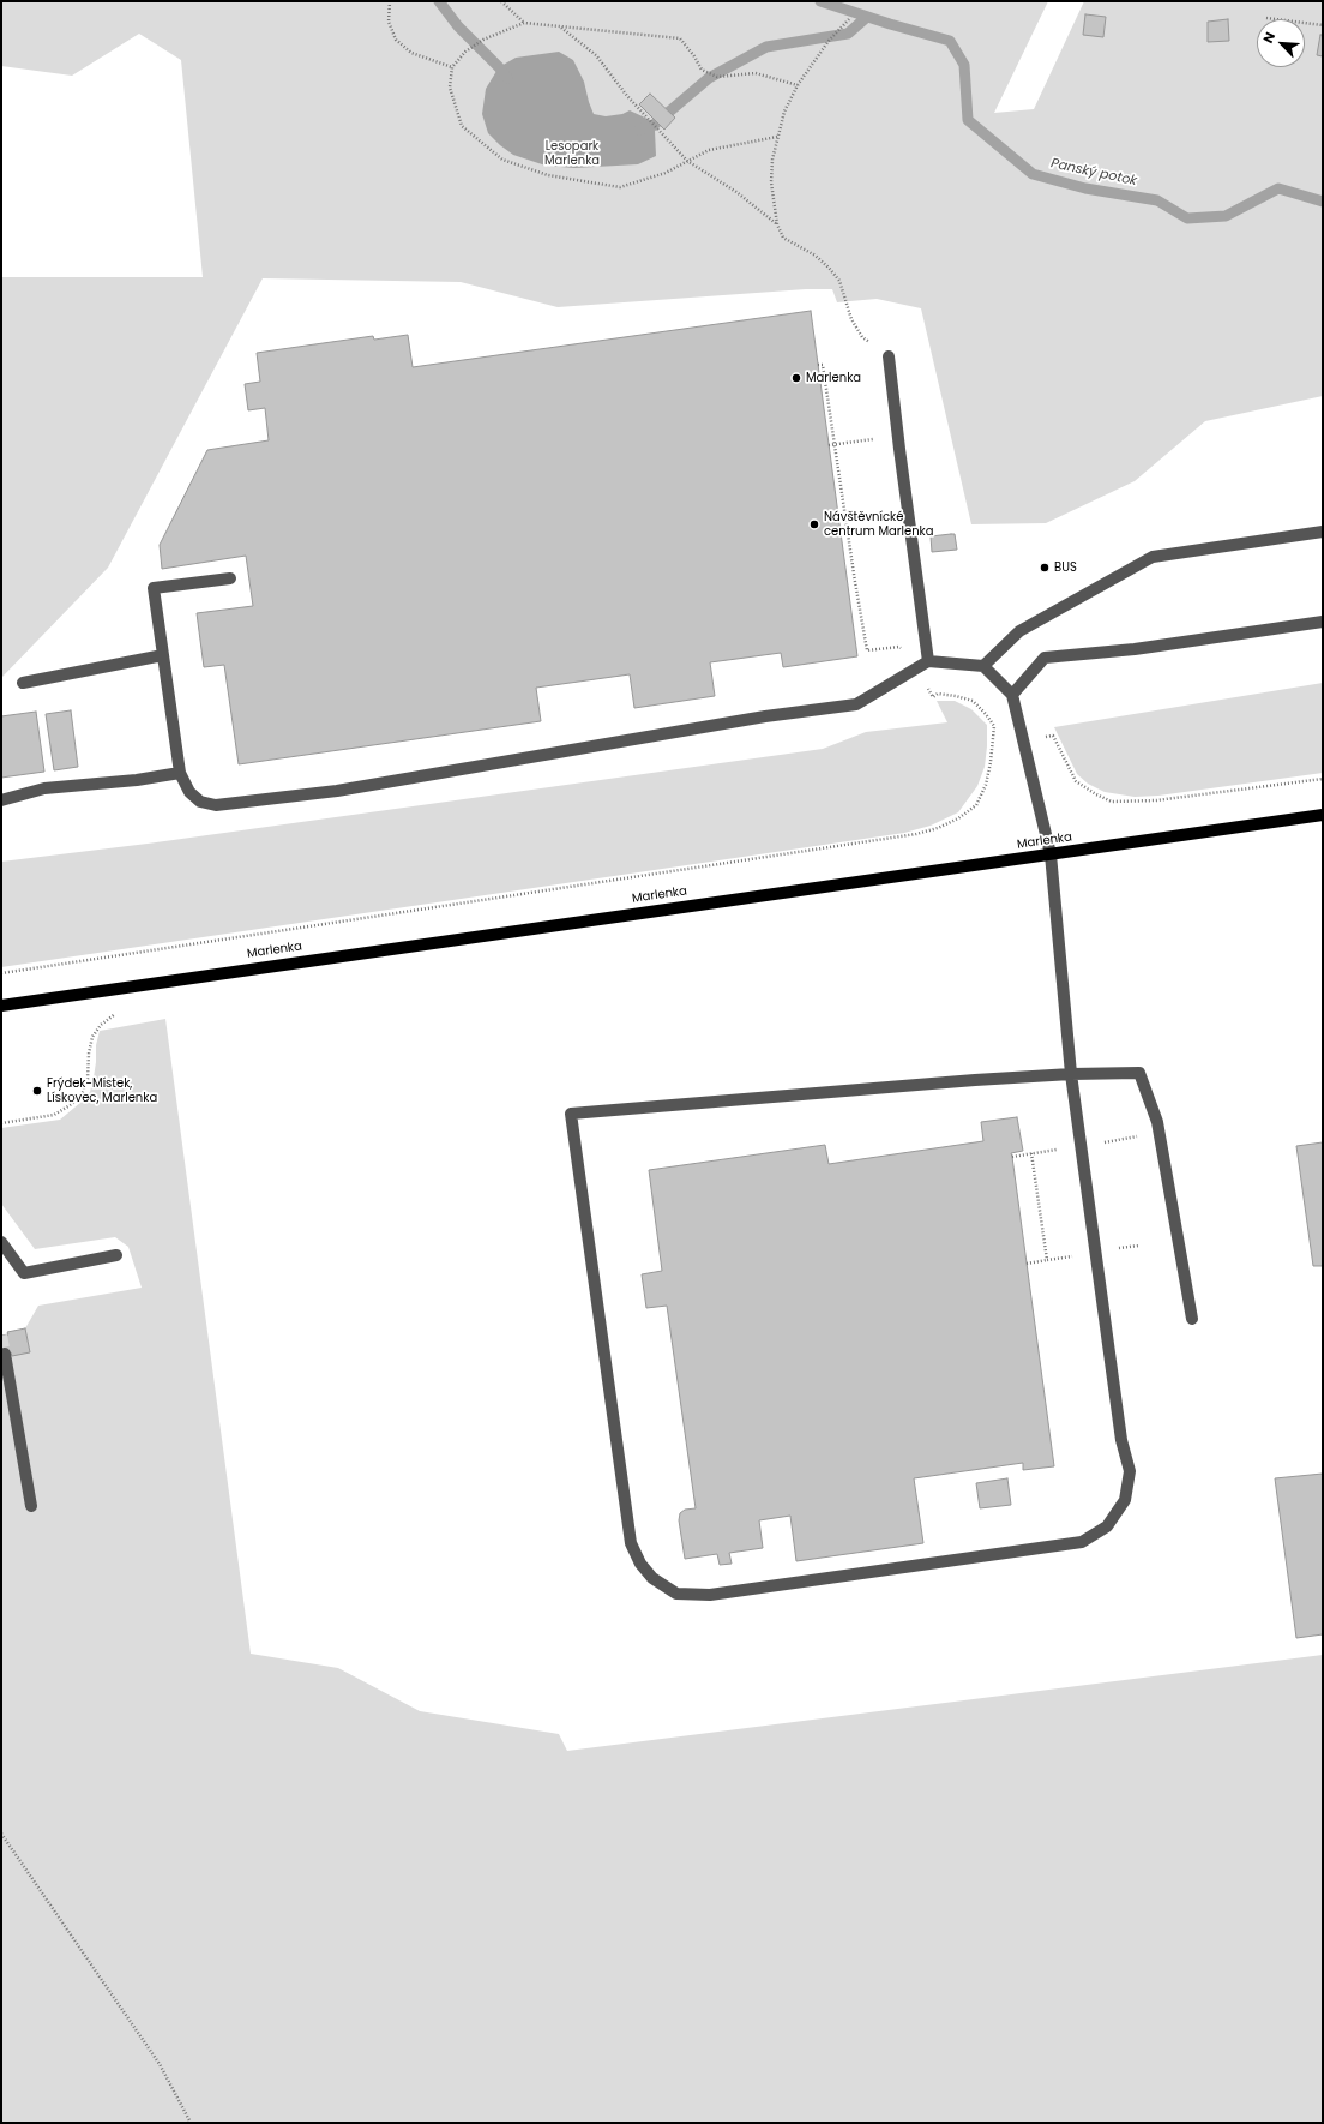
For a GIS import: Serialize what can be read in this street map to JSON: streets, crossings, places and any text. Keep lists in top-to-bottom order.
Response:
{
  "streets": {
    "main road": ["Marlenka"]
  },
  "water": ["Panský potok"],
  "parks": ["Lesopark Marlenka"],
  "places": [
    "Marlenka",
    "Návštěvnícké centrum Marlenka",
    "BUS",
    "Frýdek-Místek, Lískovec, Marlenka"
  ],
  "north": "top left"
}
